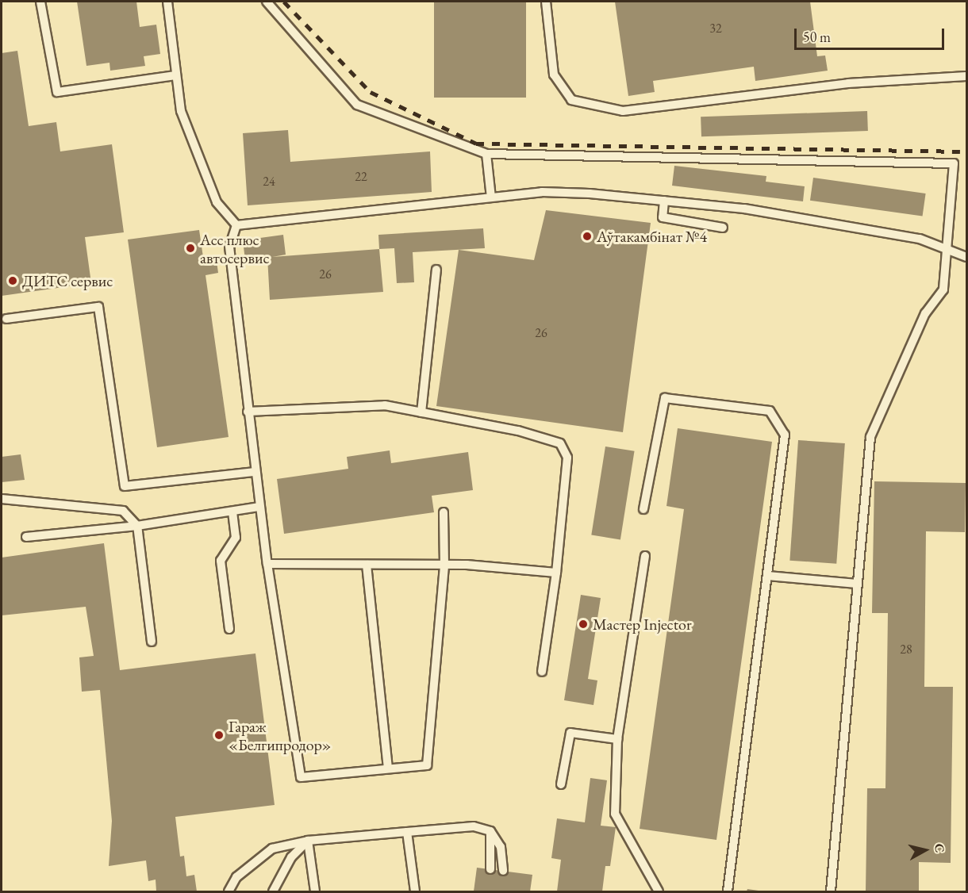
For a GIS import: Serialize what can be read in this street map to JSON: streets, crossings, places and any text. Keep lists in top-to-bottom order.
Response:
{
  "places": [
    "Аўтакамбінат №4",
    "Асс плюс автосервис",
    "ДИТС сервис",
    "Мастер Injector",
    "Гараж «Белгипродор»"
  ],
  "house_numbers": [
    "32",
    "22",
    "24",
    "26",
    "26",
    "28"
  ],
  "scale_bar": "50 m",
  "north": "right"
}
